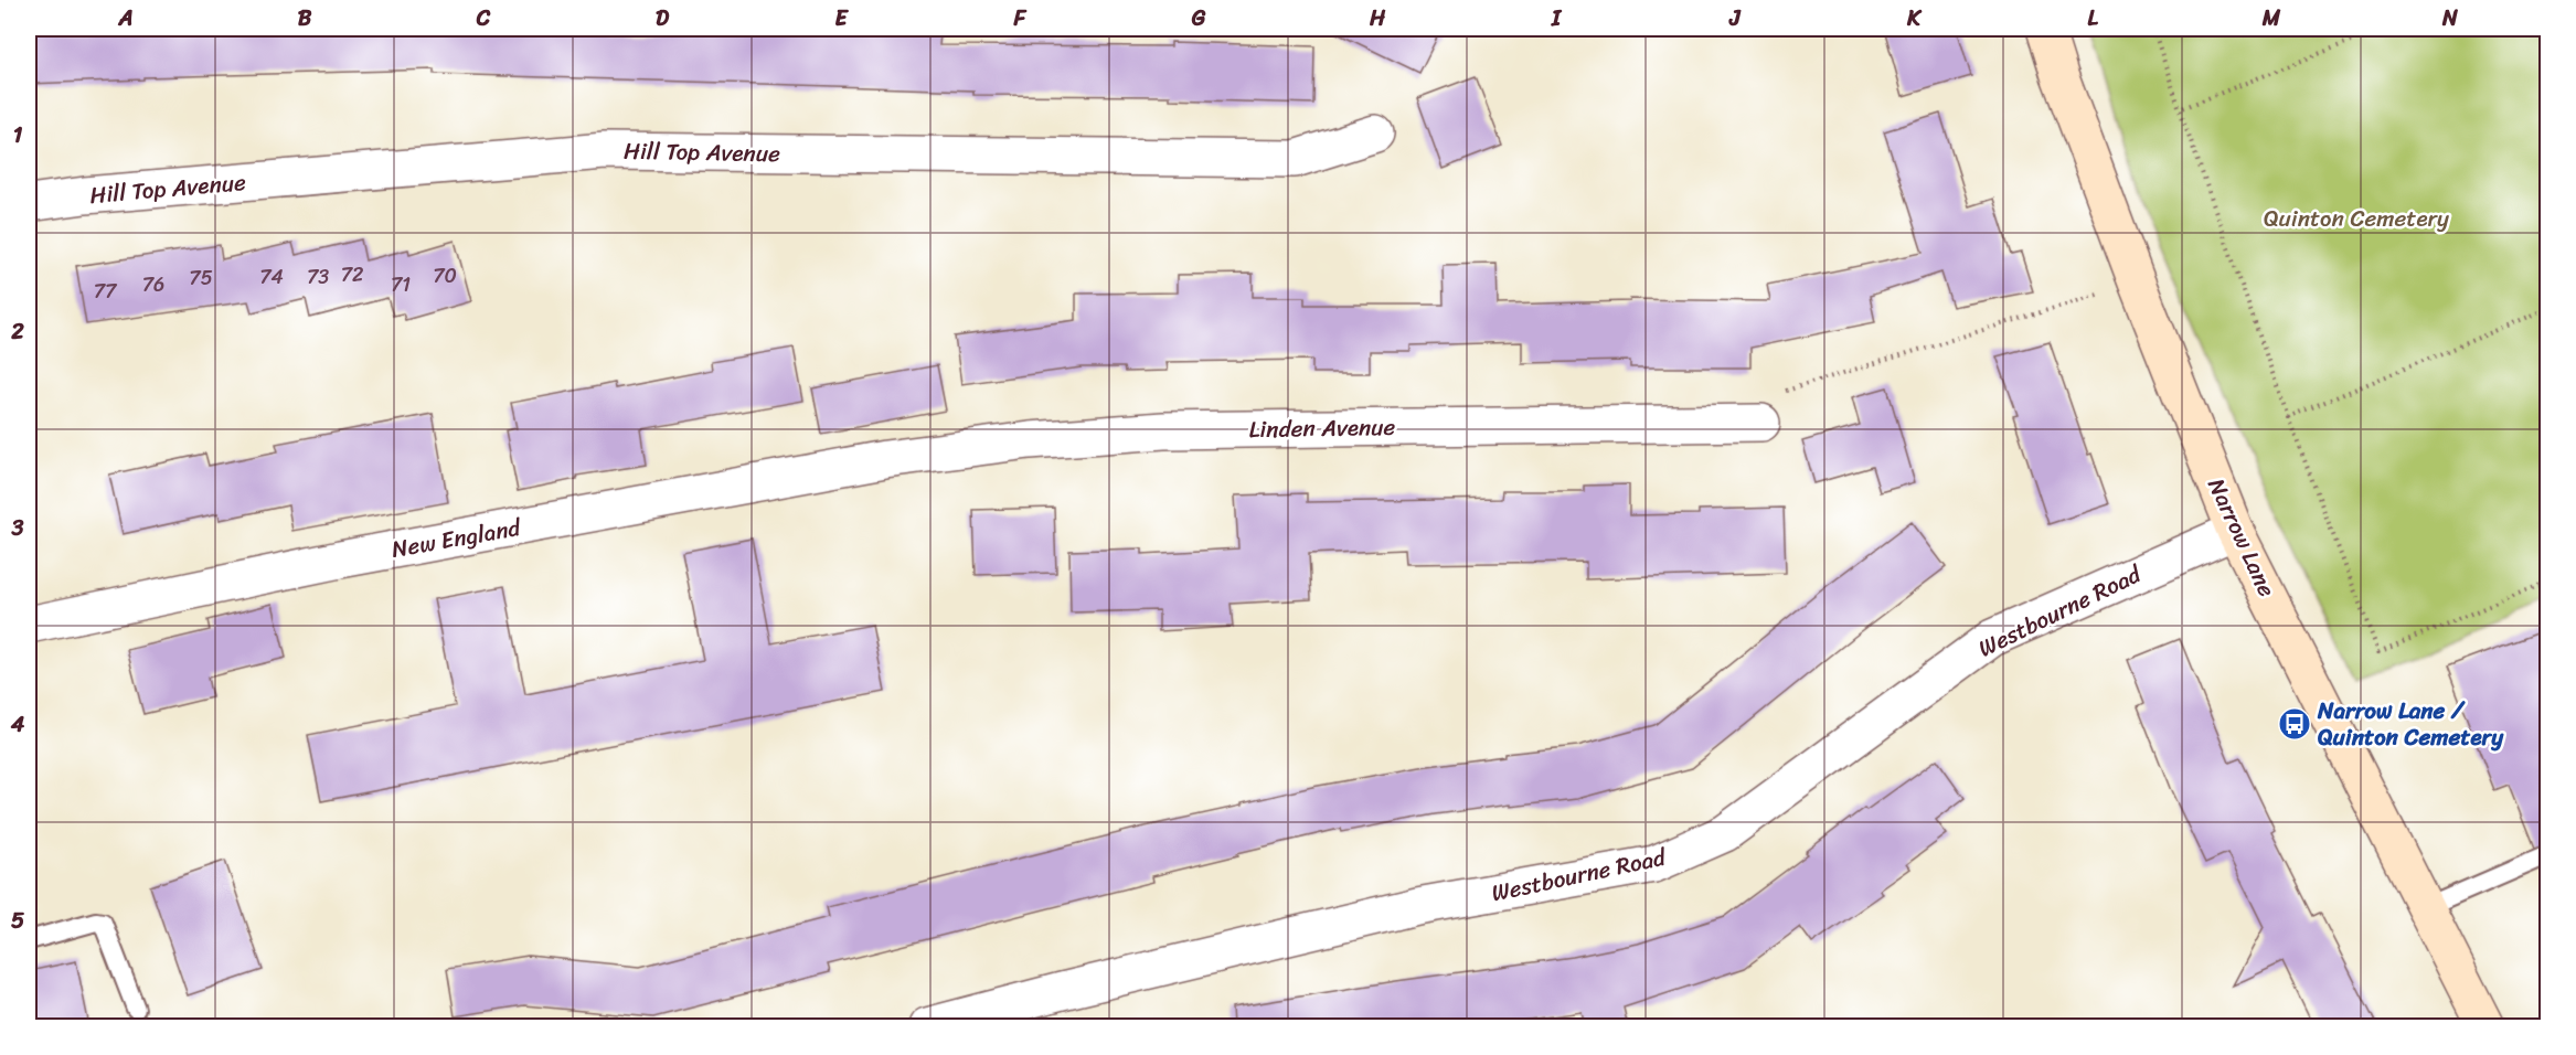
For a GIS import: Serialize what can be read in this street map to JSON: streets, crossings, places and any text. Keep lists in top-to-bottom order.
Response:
{
  "streets": {
    "main road": ["Narrow Lane"],
    "street": [
      "Hill Top Avenue",
      "Linden Avenue",
      "New England",
      "Westbourne Road"
    ]
  },
  "crossings": [
    ["Linden Avenue", "New England"],
    ["Narrow Lane", "Westbourne Road"]
  ],
  "parks": ["Quinton Cemetery"],
  "places": {
    "bus stop": ["Narrow Lane / Quinton Cemetery"]
  },
  "house_numbers": [
    "72",
    "70",
    "74",
    "73",
    "75",
    "76",
    "71",
    "77"
  ],
  "grid": {
    "columns": [
      "A",
      "B",
      "C",
      "D",
      "E",
      "F",
      "G",
      "H",
      "I",
      "J",
      "K",
      "L",
      "M",
      "N"
    ],
    "rows": [
      "1",
      "2",
      "3",
      "4",
      "5"
    ]
  }
}
